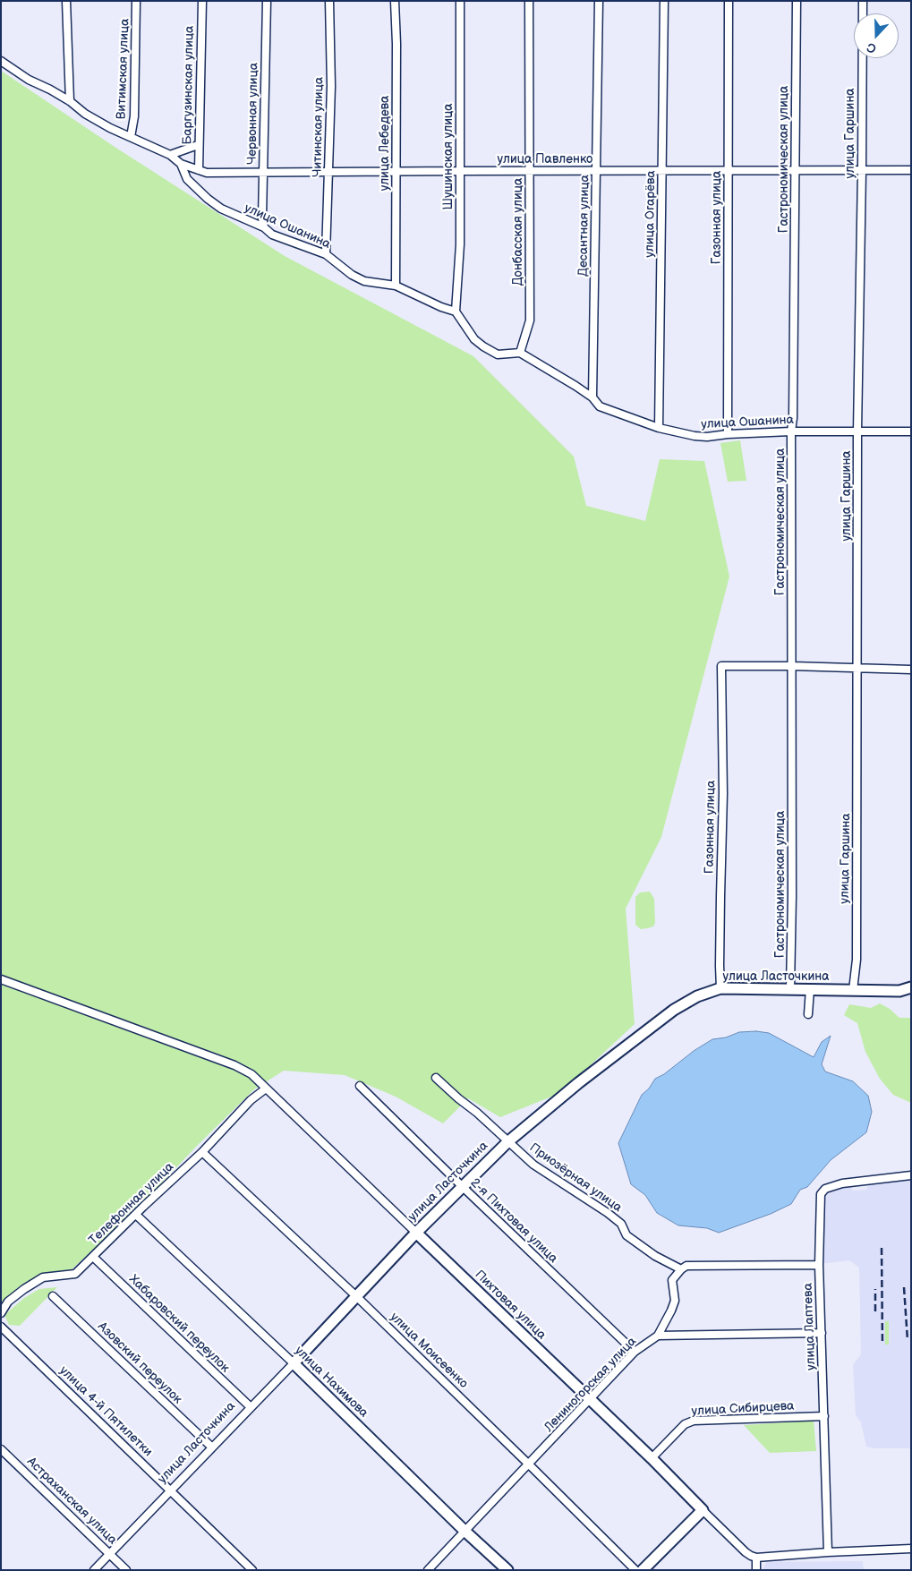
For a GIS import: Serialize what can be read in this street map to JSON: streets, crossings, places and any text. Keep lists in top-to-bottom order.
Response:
{
  "streets": {
    "street": [
      "Витимская улица",
      "Баргузинская улица",
      "Червонная улица",
      "Читинская улица",
      "улица Гаршина",
      "улица Лебедева",
      "Шушинская улица",
      "улица Павленко",
      "Гастрономическая улица",
      "улица Огарёва",
      "Газонная улица",
      "Десантная улица",
      "улица Ошанина",
      "Донбасская улица",
      "улица Ласточкина",
      "Приозёрная улица",
      "Телефонная улица",
      "2-я Пихтовая улица",
      "Пихтовая улица",
      "Хабаровский переулок",
      "улица Лаптева",
      "улица Моисеенко",
      "Азовский переулок",
      "улица Нахимова",
      "Лениногорская улица",
      "улица Сибирцева",
      "улица 4-й Пятилетки",
      "Астраханская улица"
    ]
  },
  "crossings": [
    ["Витимская улица", "улица Ошанина"],
    ["Баргузинская улица", "улица Павленко"],
    ["Червонная улица", "улица Павленко"],
    ["Червонная улица", "улица Ошанина"],
    ["Читинская улица", "улица Павленко"],
    ["Читинская улица", "улица Ошанина"],
    ["улица Гаршина", "улица Павленко"],
    ["улица Гаршина", "улица Ошанина"],
    ["улица Гаршина", "улица Ласточкина"],
    ["улица Лебедева", "улица Павленко"],
    ["улица Лебедева", "улица Ошанина"],
    ["Шушинская улица", "улица Павленко"],
    ["Шушинская улица", "улица Ошанина"],
    ["улица Павленко", "Гастрономическая улица"],
    ["улица Павленко", "улица Огарёва"],
    ["улица Павленко", "Газонная улица"],
    ["улица Павленко", "Десантная улица"],
    ["улица Павленко", "улица Ошанина"],
    ["улица Павленко", "Донбасская улица"],
    ["Гастрономическая улица", "Газонная улица"],
    ["Гастрономическая улица", "улица Ошанина"],
    ["Гастрономическая улица", "улица Ласточкина"],
    ["улица Огарёва", "улица Ошанина"],
    ["Газонная улица", "улица Ошанина"],
    ["Газонная улица", "улица Ласточкина"],
    ["Десантная улица", "улица Ошанина"],
    ["улица Ошанина", "Донбасская улица"],
    ["улица Ласточкина", "Приозёрная улица"],
    ["улица Ласточкина", "2-я Пихтовая улица"],
    ["улица Ласточкина", "Пихтовая улица"],
    ["улица Ласточкина", "Хабаровский переулок"],
    ["улица Ласточкина", "улица Моисеенко"],
    ["улица Ласточкина", "Азовский переулок"],
    ["улица Ласточкина", "улица Нахимова"],
    ["улица Ласточкина", "улица 4-й Пятилетки"],
    ["улица Ласточкина", "Астраханская улица"],
    ["Телефонная улица", "Пихтовая улица"],
    ["Телефонная улица", "Хабаровский переулок"],
    ["Телефонная улица", "улица Моисеенко"],
    ["Телефонная улица", "улица Нахимова"],
    ["2-я Пихтовая улица", "Лениногорская улица"],
    ["Пихтовая улица", "Лениногорская улица"],
    ["Пихтовая улица", "улица Сибирцева"],
    ["улица Лаптева", "улица Сибирцева"],
    ["улица Моисеенко", "Лениногорская улица"],
    ["улица Нахимова", "Лениногорская улица"]
  ],
  "north": "bottom"
}
